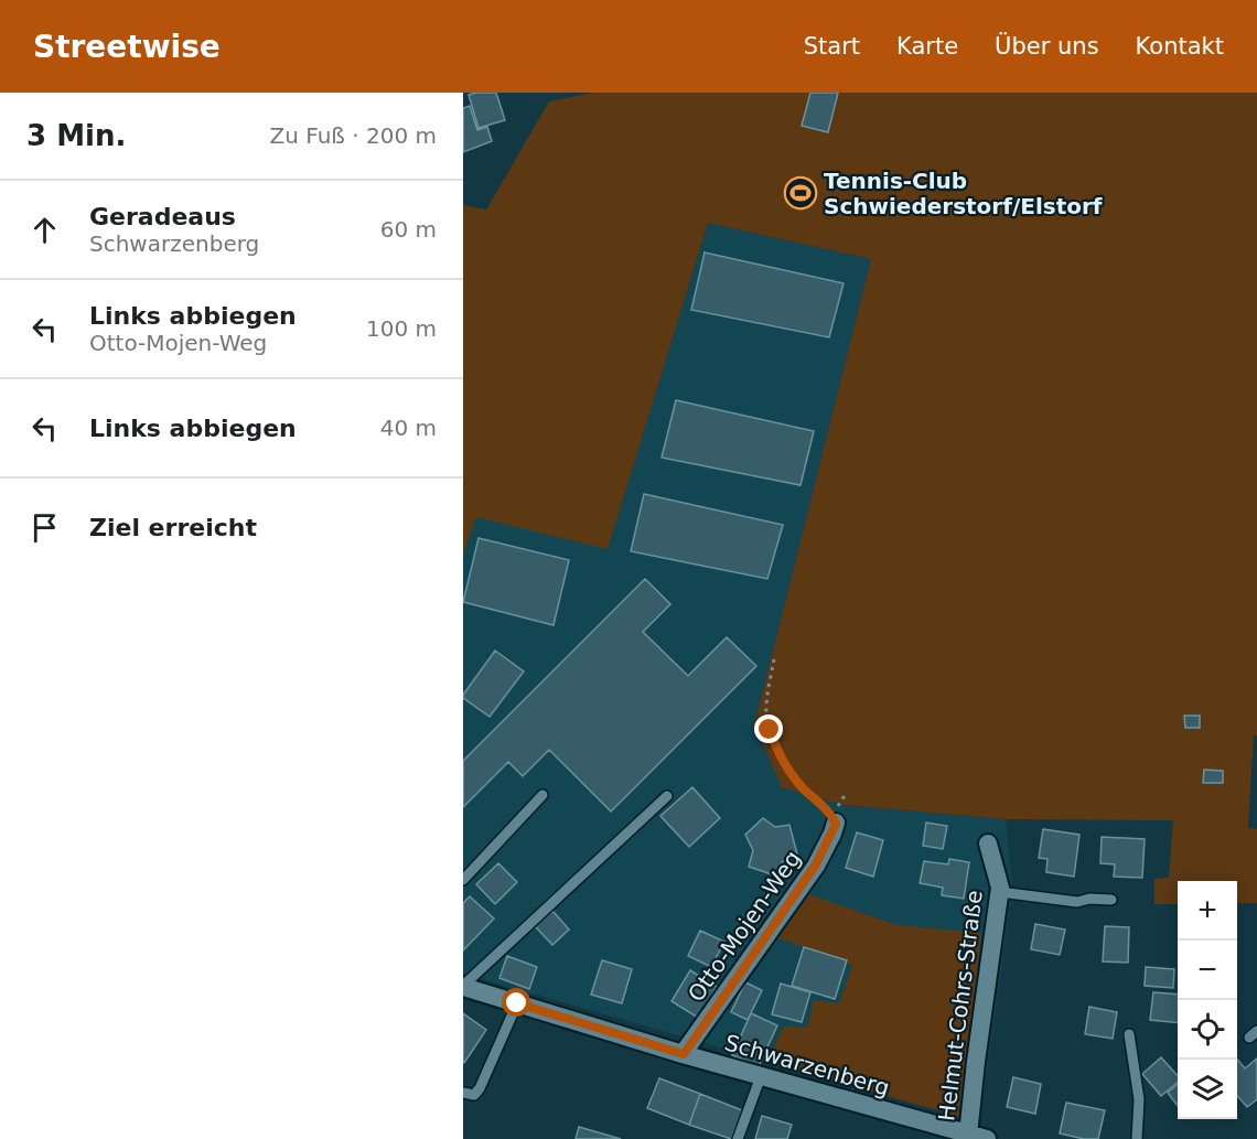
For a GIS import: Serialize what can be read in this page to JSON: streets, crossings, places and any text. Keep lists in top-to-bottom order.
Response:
{
  "streets": {
    "street": ["Otto-Mojen-Weg", "Helmut-Cohrs-Straße", "Schwarzenberg"]
  },
  "crossings": [
    ["Otto-Mojen-Weg", "Schwarzenberg"],
    ["Helmut-Cohrs-Straße", "Schwarzenberg"]
  ],
  "places": {
    "sports": ["Tennis-Club Schwiederstorf/Elstorf"]
  },
  "page": {
    "header": "Streetwise",
    "nav": [
      "Start",
      "Karte",
      "Über uns",
      "Kontakt"
    ],
    "heading": ["3 Min.", "Zu Fuß · 200 m"],
    "list": [
      ["Geradeaus", "Schwarzenberg", "60 m"],
      ["Links abbiegen", "Otto-Mojen-Weg", "100 m"],
      ["Links abbiegen", "40 m"],
      "Ziel erreicht"
    ],
    "map_buttons": ["+", "−"]
  }
}
